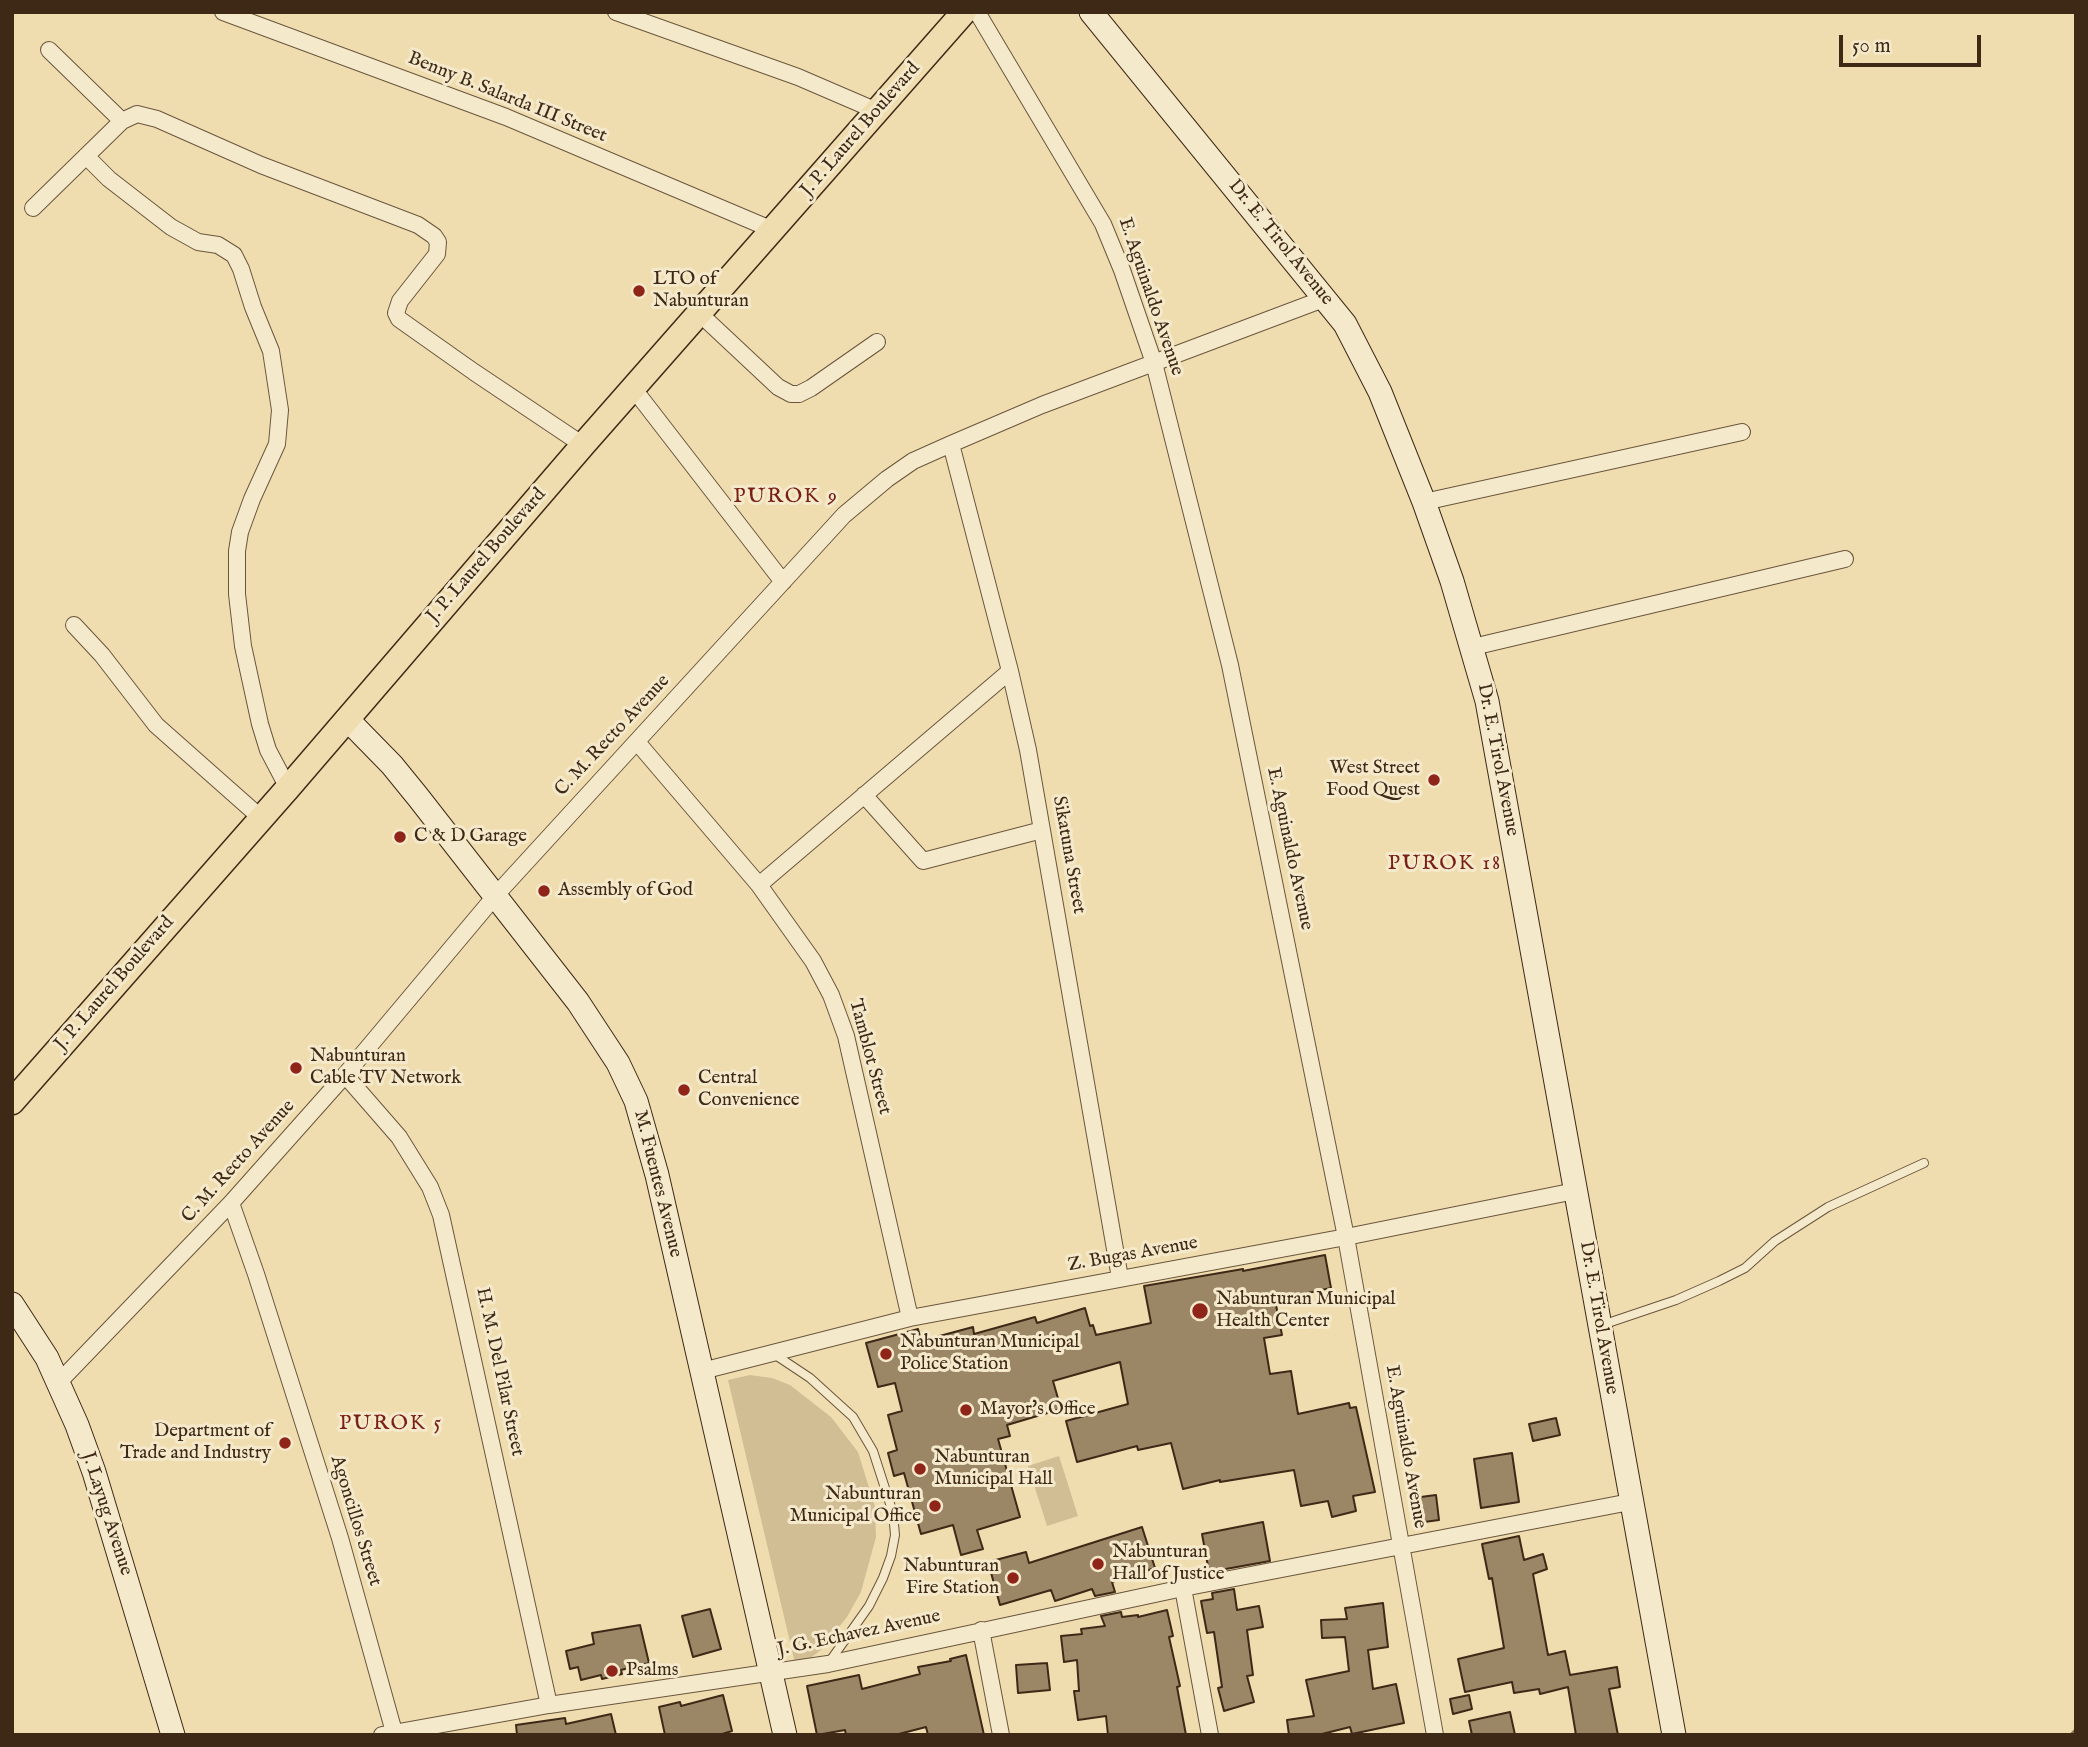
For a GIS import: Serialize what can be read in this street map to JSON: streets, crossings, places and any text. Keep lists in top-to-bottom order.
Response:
{
  "streets": {
    "main road": [
      "J. P. Laurel Boulevard",
      "Dr. E. Tirol Avenue",
      "M. Fuentes Avenue",
      "J. Layug Avenue"
    ],
    "street": [
      "Benny B. Salarda III Street",
      "E. Aguinaldo Avenue",
      "C. M. Recto Avenue",
      "Sikatuna Street",
      "Tamblot Street",
      "Z. Bugas Avenue",
      "H. M. Del Pilar Street",
      "Agoncillos Street",
      "J. G. Echavez Avenue"
    ]
  },
  "crossings": [
    ["Benny B. Salarda III Street", "J. P. Laurel Boulevard"],
    ["J. P. Laurel Boulevard", "M. Fuentes Avenue"],
    ["Dr. E. Tirol Avenue", "C. M. Recto Avenue"],
    ["Dr. E. Tirol Avenue", "Z. Bugas Avenue"],
    ["Dr. E. Tirol Avenue", "J. G. Echavez Avenue"],
    ["E. Aguinaldo Avenue", "C. M. Recto Avenue"],
    ["E. Aguinaldo Avenue", "Z. Bugas Avenue"],
    ["E. Aguinaldo Avenue", "J. G. Echavez Avenue"],
    ["C. M. Recto Avenue", "Sikatuna Street"],
    ["C. M. Recto Avenue", "Tamblot Street"],
    ["C. M. Recto Avenue", "M. Fuentes Avenue"],
    ["C. M. Recto Avenue", "H. M. Del Pilar Street"],
    ["C. M. Recto Avenue", "J. Layug Avenue"],
    ["C. M. Recto Avenue", "Agoncillos Street"],
    ["Sikatuna Street", "Z. Bugas Avenue"],
    ["Tamblot Street", "Z. Bugas Avenue"],
    ["M. Fuentes Avenue", "Z. Bugas Avenue"],
    ["M. Fuentes Avenue", "J. G. Echavez Avenue"],
    ["H. M. Del Pilar Street", "J. G. Echavez Avenue"],
    ["Agoncillos Street", "J. G. Echavez Avenue"]
  ],
  "districts": ["PUROK 9", "PUROK 18", "PUROK 5"],
  "places": [
    "LTO of Nabunturan",
    "West Street Food Quest",
    "C & D Garage",
    "Assembly of God",
    "Nabunturan Cable TV Network",
    "Central Convenience",
    "Nabunturan Municipal Health Center",
    "Nabunturan Municipal Police Station",
    "Mayor's Office",
    "Department of Trade and Industry",
    "Nabunturan Municipal Hall",
    "Nabunturan Municipal Office",
    "Nabunturan Hall of Justice",
    "Nabunturan Fire Station",
    "Psalms"
  ],
  "scale_bar": "50 m"
}
